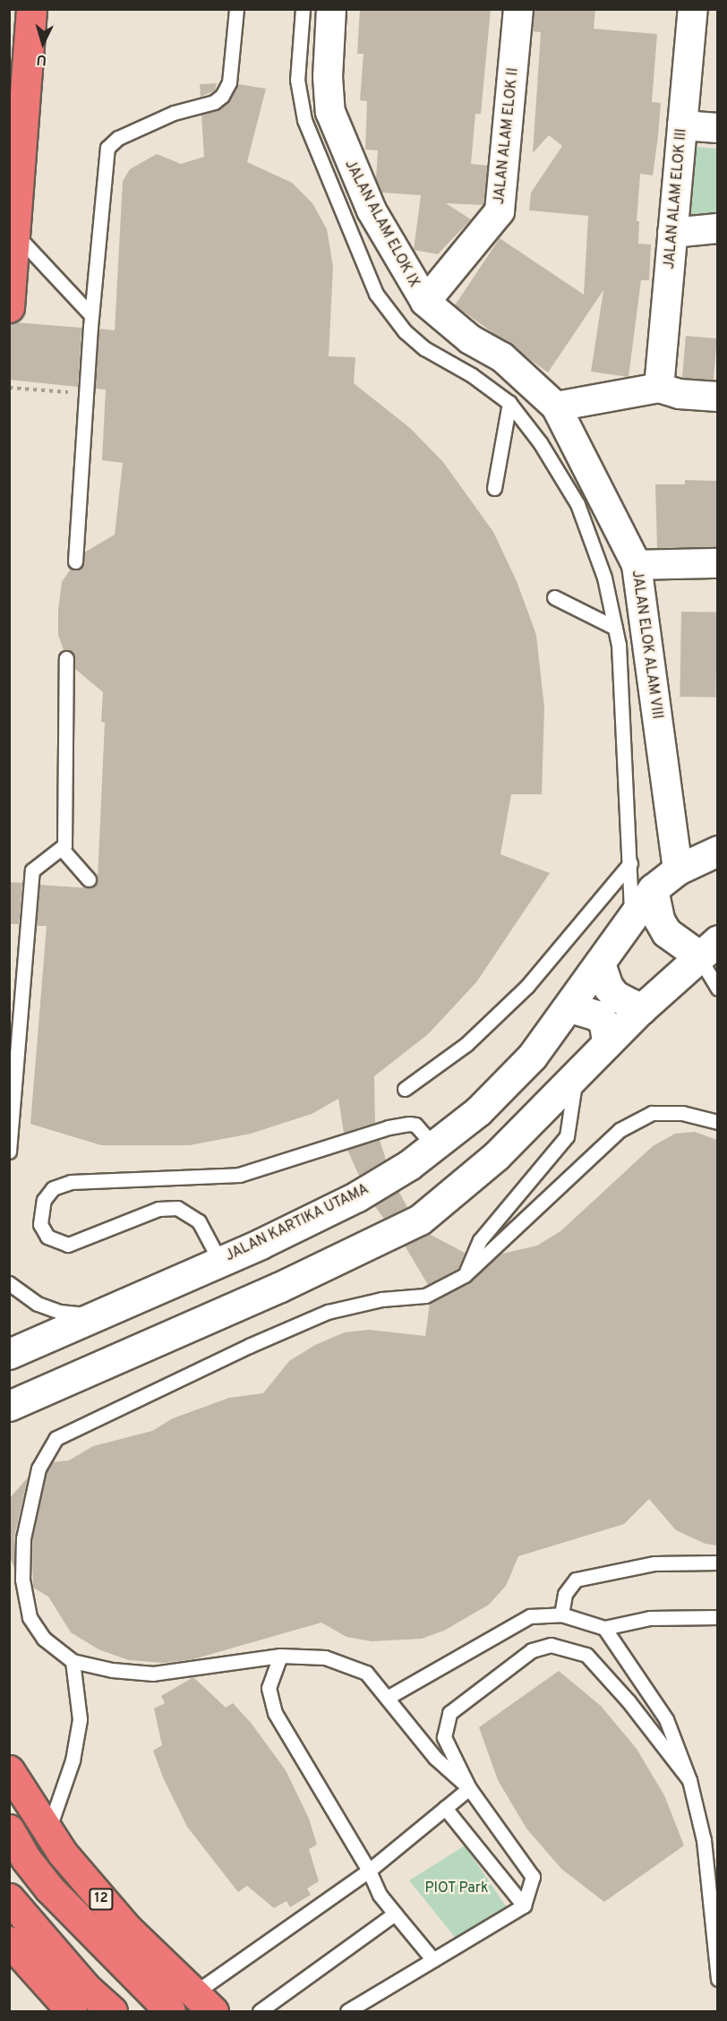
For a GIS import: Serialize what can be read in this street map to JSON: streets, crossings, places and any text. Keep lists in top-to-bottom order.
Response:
{
  "streets": {
    "highway": ["12"],
    "main road": ["JALAN KARTIKA UTAMA"],
    "street": [
      "JALAN ALAM ELOK II",
      "JALAN ALAM ELOK III",
      "JALAN ALAM ELOK IX",
      "JALAN ELOK ALAM VIII"
    ]
  },
  "crossings": [
    ["JALAN ALAM ELOK II", "JALAN ALAM ELOK IX"],
    ["JALAN ALAM ELOK IX", "JALAN ELOK ALAM VIII"],
    ["JALAN ELOK ALAM VIII", "JALAN KARTIKA UTAMA"]
  ],
  "parks": ["PIOT Park"],
  "north": "bottom"
}
